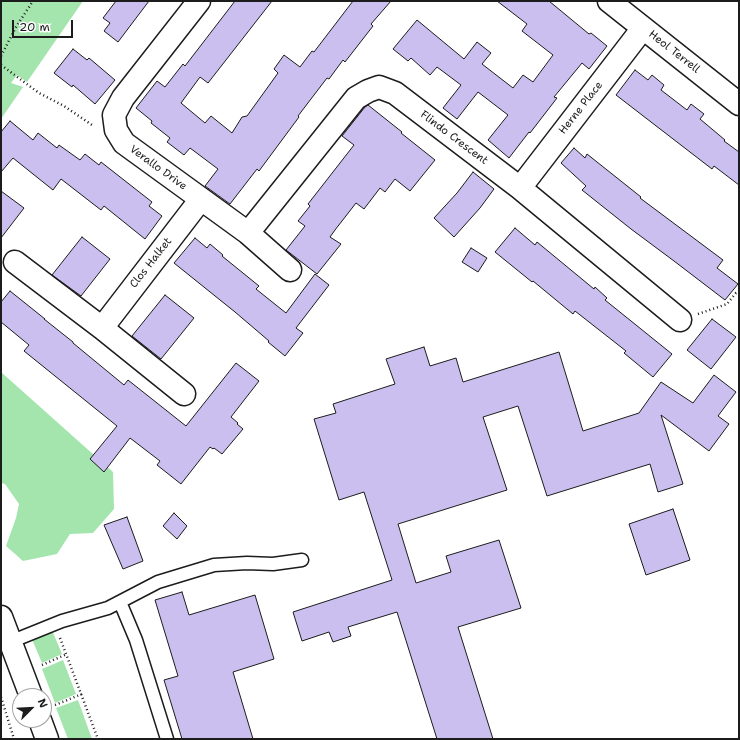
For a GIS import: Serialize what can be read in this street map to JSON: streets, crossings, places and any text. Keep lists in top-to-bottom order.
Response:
{
  "streets": {
    "street": [
      "Heol Terrell",
      "Herne Place",
      "Flindo Crescent",
      "Verallo Drive",
      "Clos Halket"
    ]
  },
  "crossings": [
    ["Heol Terrell", "Herne Place"],
    ["Herne Place", "Flindo Crescent"],
    ["Flindo Crescent", "Verallo Drive"],
    ["Verallo Drive", "Clos Halket"]
  ],
  "scale_bar": "20 m",
  "north": "top right"
}
